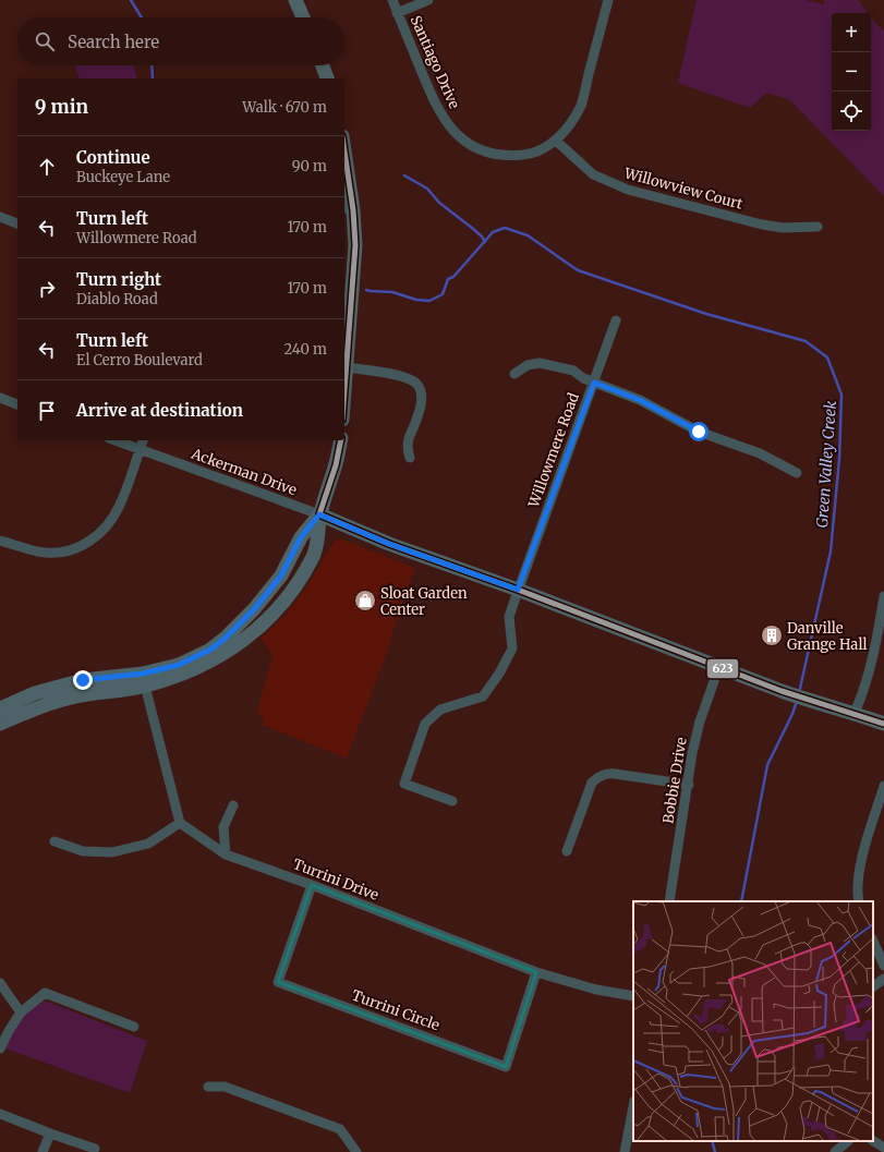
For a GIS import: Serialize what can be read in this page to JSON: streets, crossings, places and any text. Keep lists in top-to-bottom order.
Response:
{
  "streets": {
    "street": [
      "Santiago Drive",
      "Willowview Court",
      "Willowmere Road",
      "Ackerman Drive",
      "Bobbie Drive",
      "Turrini Drive",
      "Turrini Circle"
    ]
  },
  "crossings": [
    ["Santiago Drive", "Willowview Court"],
    ["Turrini Drive", "Turrini Circle"]
  ],
  "water": ["Green Valley Creek"],
  "places": {
    "shop": ["Sloat Garden Center"],
    "building": ["Danville Grange Hall"]
  },
  "lines": ["transit line 623"],
  "page": {
    "map_buttons": ["+", "−"],
    "search": "Search here",
    "heading": ["9 min", "Walk · 670 m"],
    "list": [
      ["Continue", "Buckeye Lane", "90 m"],
      ["Turn left", "Willowmere Road", "170 m"],
      ["Turn right", "Diablo Road", "170 m"],
      ["Turn left", "El Cerro Boulevard", "240 m"],
      "Arrive at destination"
    ]
  }
}
